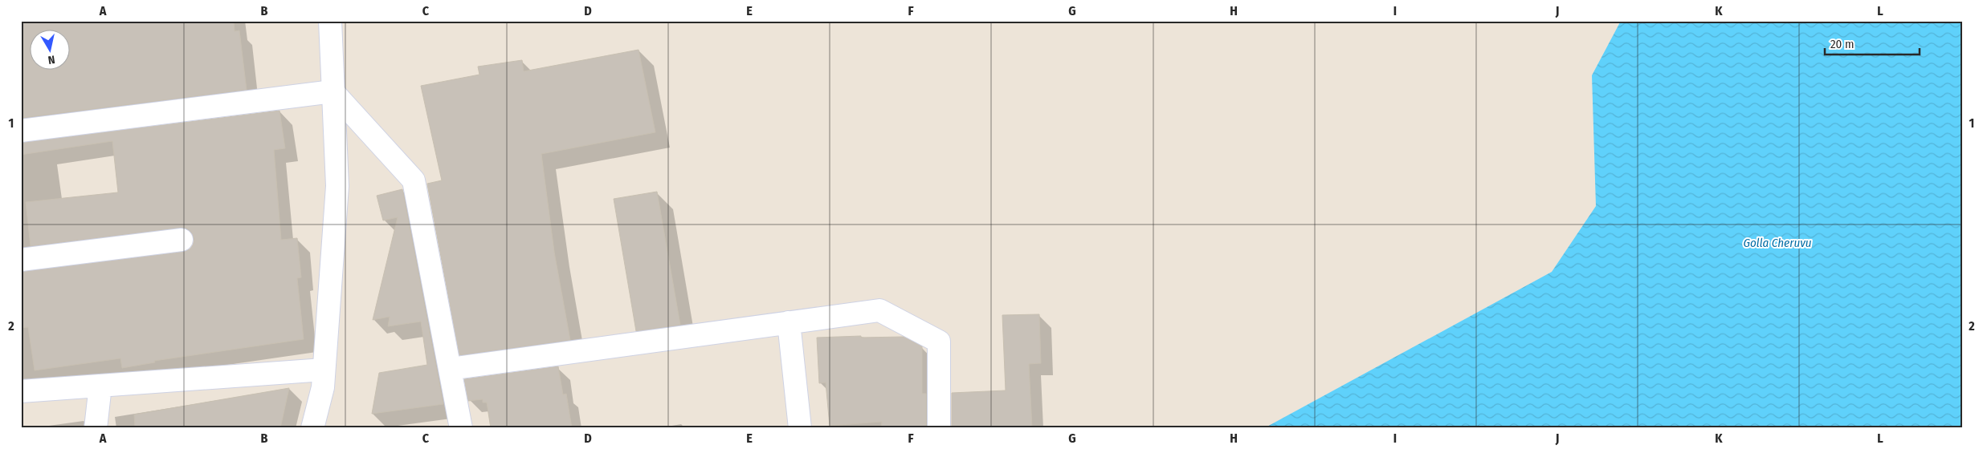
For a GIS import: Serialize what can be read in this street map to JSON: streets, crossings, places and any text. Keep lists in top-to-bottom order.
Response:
{
  "water": ["Golla Cheruvu"],
  "scale_bar": "20 m",
  "north": "bottom",
  "grid": {
    "columns": [
      "A",
      "B",
      "C",
      "D",
      "E",
      "F",
      "G",
      "H",
      "I",
      "J",
      "K",
      "L"
    ],
    "rows": ["1", "2"]
  }
}
